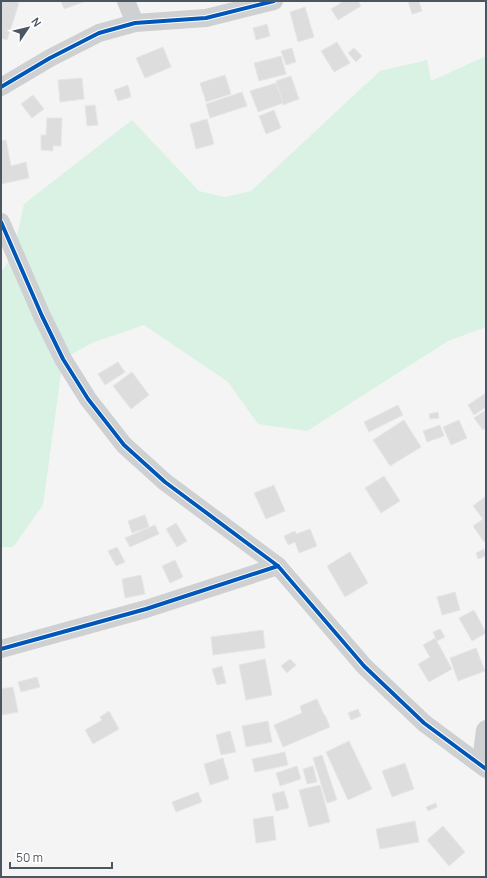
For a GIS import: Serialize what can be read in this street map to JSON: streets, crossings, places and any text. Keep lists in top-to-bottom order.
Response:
{
  "scale_bar": "50 m",
  "north": "top right"
}
